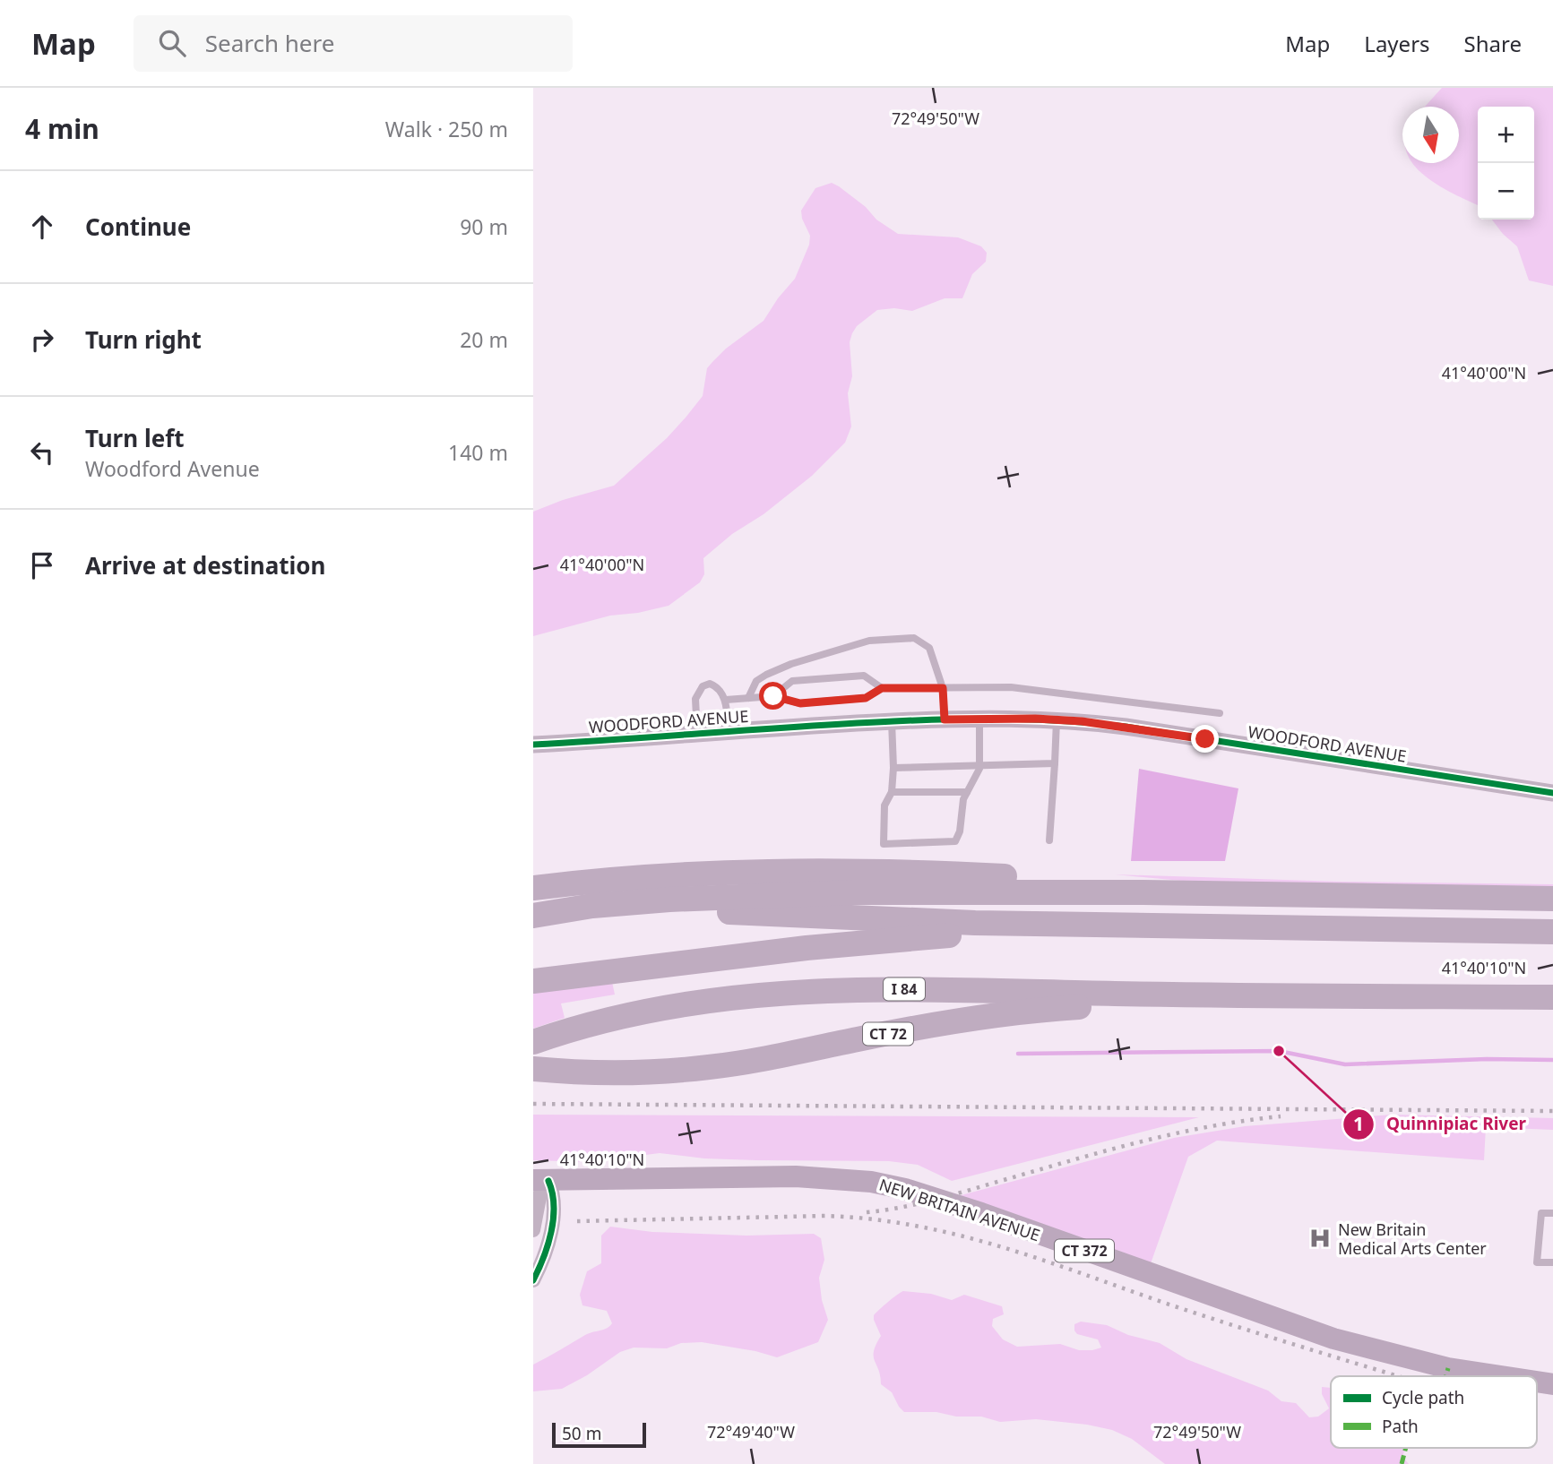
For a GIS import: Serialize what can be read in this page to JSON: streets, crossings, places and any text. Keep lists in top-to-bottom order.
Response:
{
  "streets": {
    "highway": ["I 84", "CT 72"],
    "main road": ["NEW BRITAIN AVENUE", "CT 372"],
    "street": ["WOODFORD AVENUE"]
  },
  "crossings": [
    ["I 84", "CT 72"]
  ],
  "places": {
    "other": ["Quinnipiac River"],
    "hospital": ["New Britain Medical Arts Center"]
  },
  "legend": ["Cycle path", "Path"],
  "scale_bar": "50 m",
  "north": "bottom",
  "page": {
    "header": "Map",
    "search": "Search here",
    "nav": ["Map", "Layers", "Share"],
    "heading": ["4 min", "Walk · 250 m"],
    "map_buttons": ["+", "−"],
    "list": [
      ["Continue", "90 m"],
      ["Turn right", "20 m"],
      ["Turn left", "Woodford Avenue", "140 m"],
      "Arrive at destination"
    ],
    "scale": "50 m"
  },
  "coordinates": [
    "72°49'50\"W",
    "41°40'00\"N",
    "41°40'10\"N",
    "72°49'40\"W"
  ]
}
